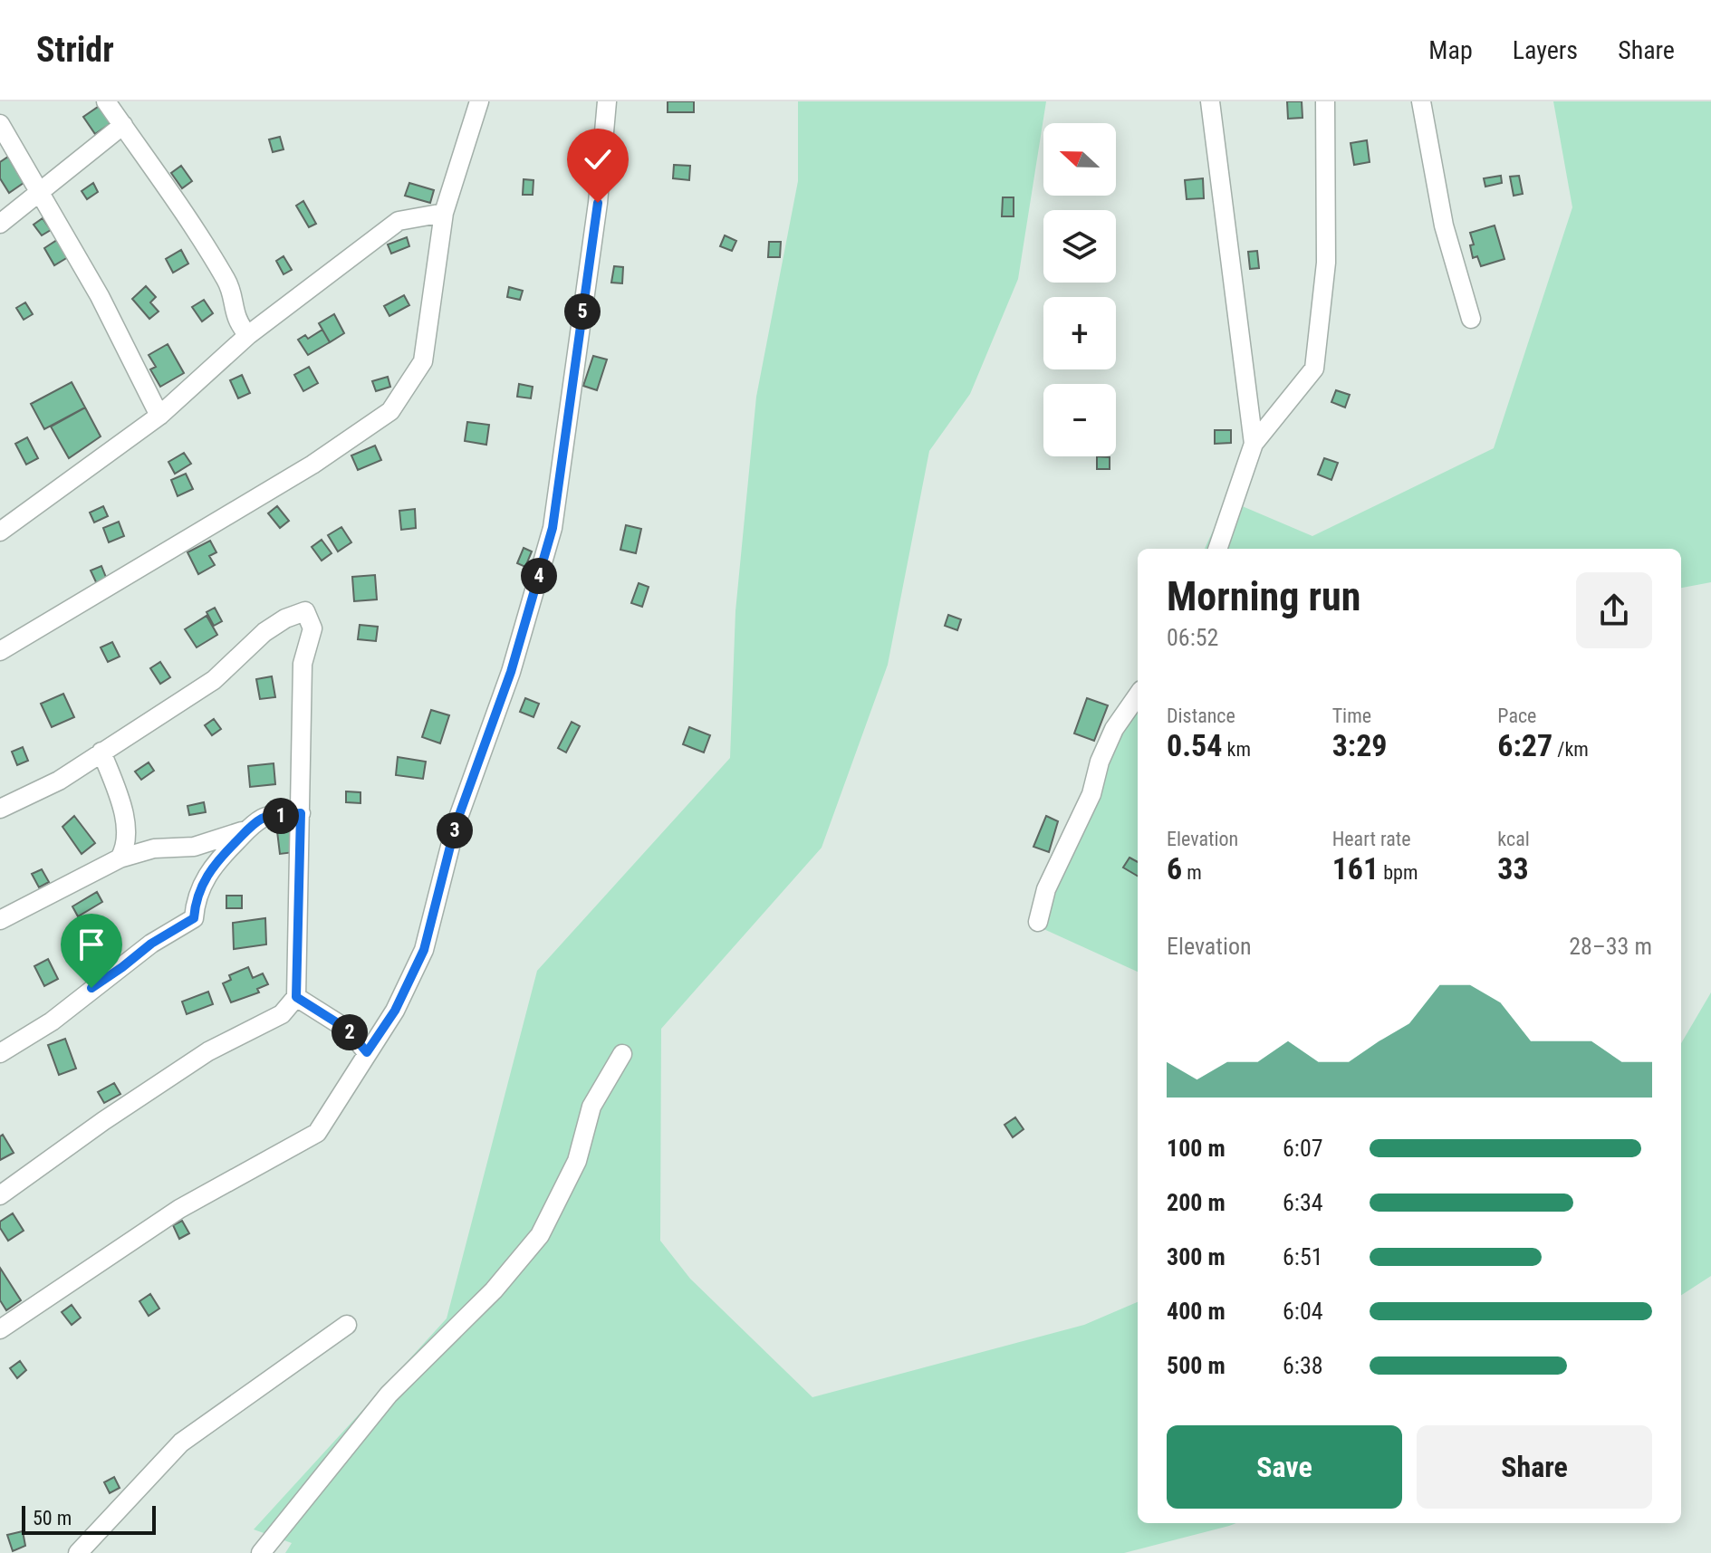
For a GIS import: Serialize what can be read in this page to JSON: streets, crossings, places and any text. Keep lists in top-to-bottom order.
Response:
{
  "scale_bar": "50 m",
  "north": "left",
  "page": {
    "header": "Stridr",
    "nav": ["Map", "Layers", "Share"],
    "map_buttons": ["+", "−"],
    "pins": [
      "5",
      "4",
      "1",
      "3",
      "2"
    ],
    "heading": ["Morning run", "06:52"],
    "stats": [
      ["Distance", "0.54 km"],
      ["Time", "3:29"],
      ["Pace", "6:27 /km"],
      ["Elevation", "6 m"],
      ["Heart rate", "161 bpm"],
      ["kcal", "33"]
    ],
    "chart": ["Elevation", "28–33 m"],
    "list": [
      {
        "name": "100 m",
        "note": "6:07"
      },
      {
        "name": "200 m",
        "note": "6:34"
      },
      {
        "name": "300 m",
        "note": "6:51"
      },
      {
        "name": "400 m",
        "note": "6:04"
      },
      {
        "name": "500 m",
        "note": "6:38"
      }
    ],
    "buttons": ["Save", "Share"],
    "scale": "50 m"
  }
}
